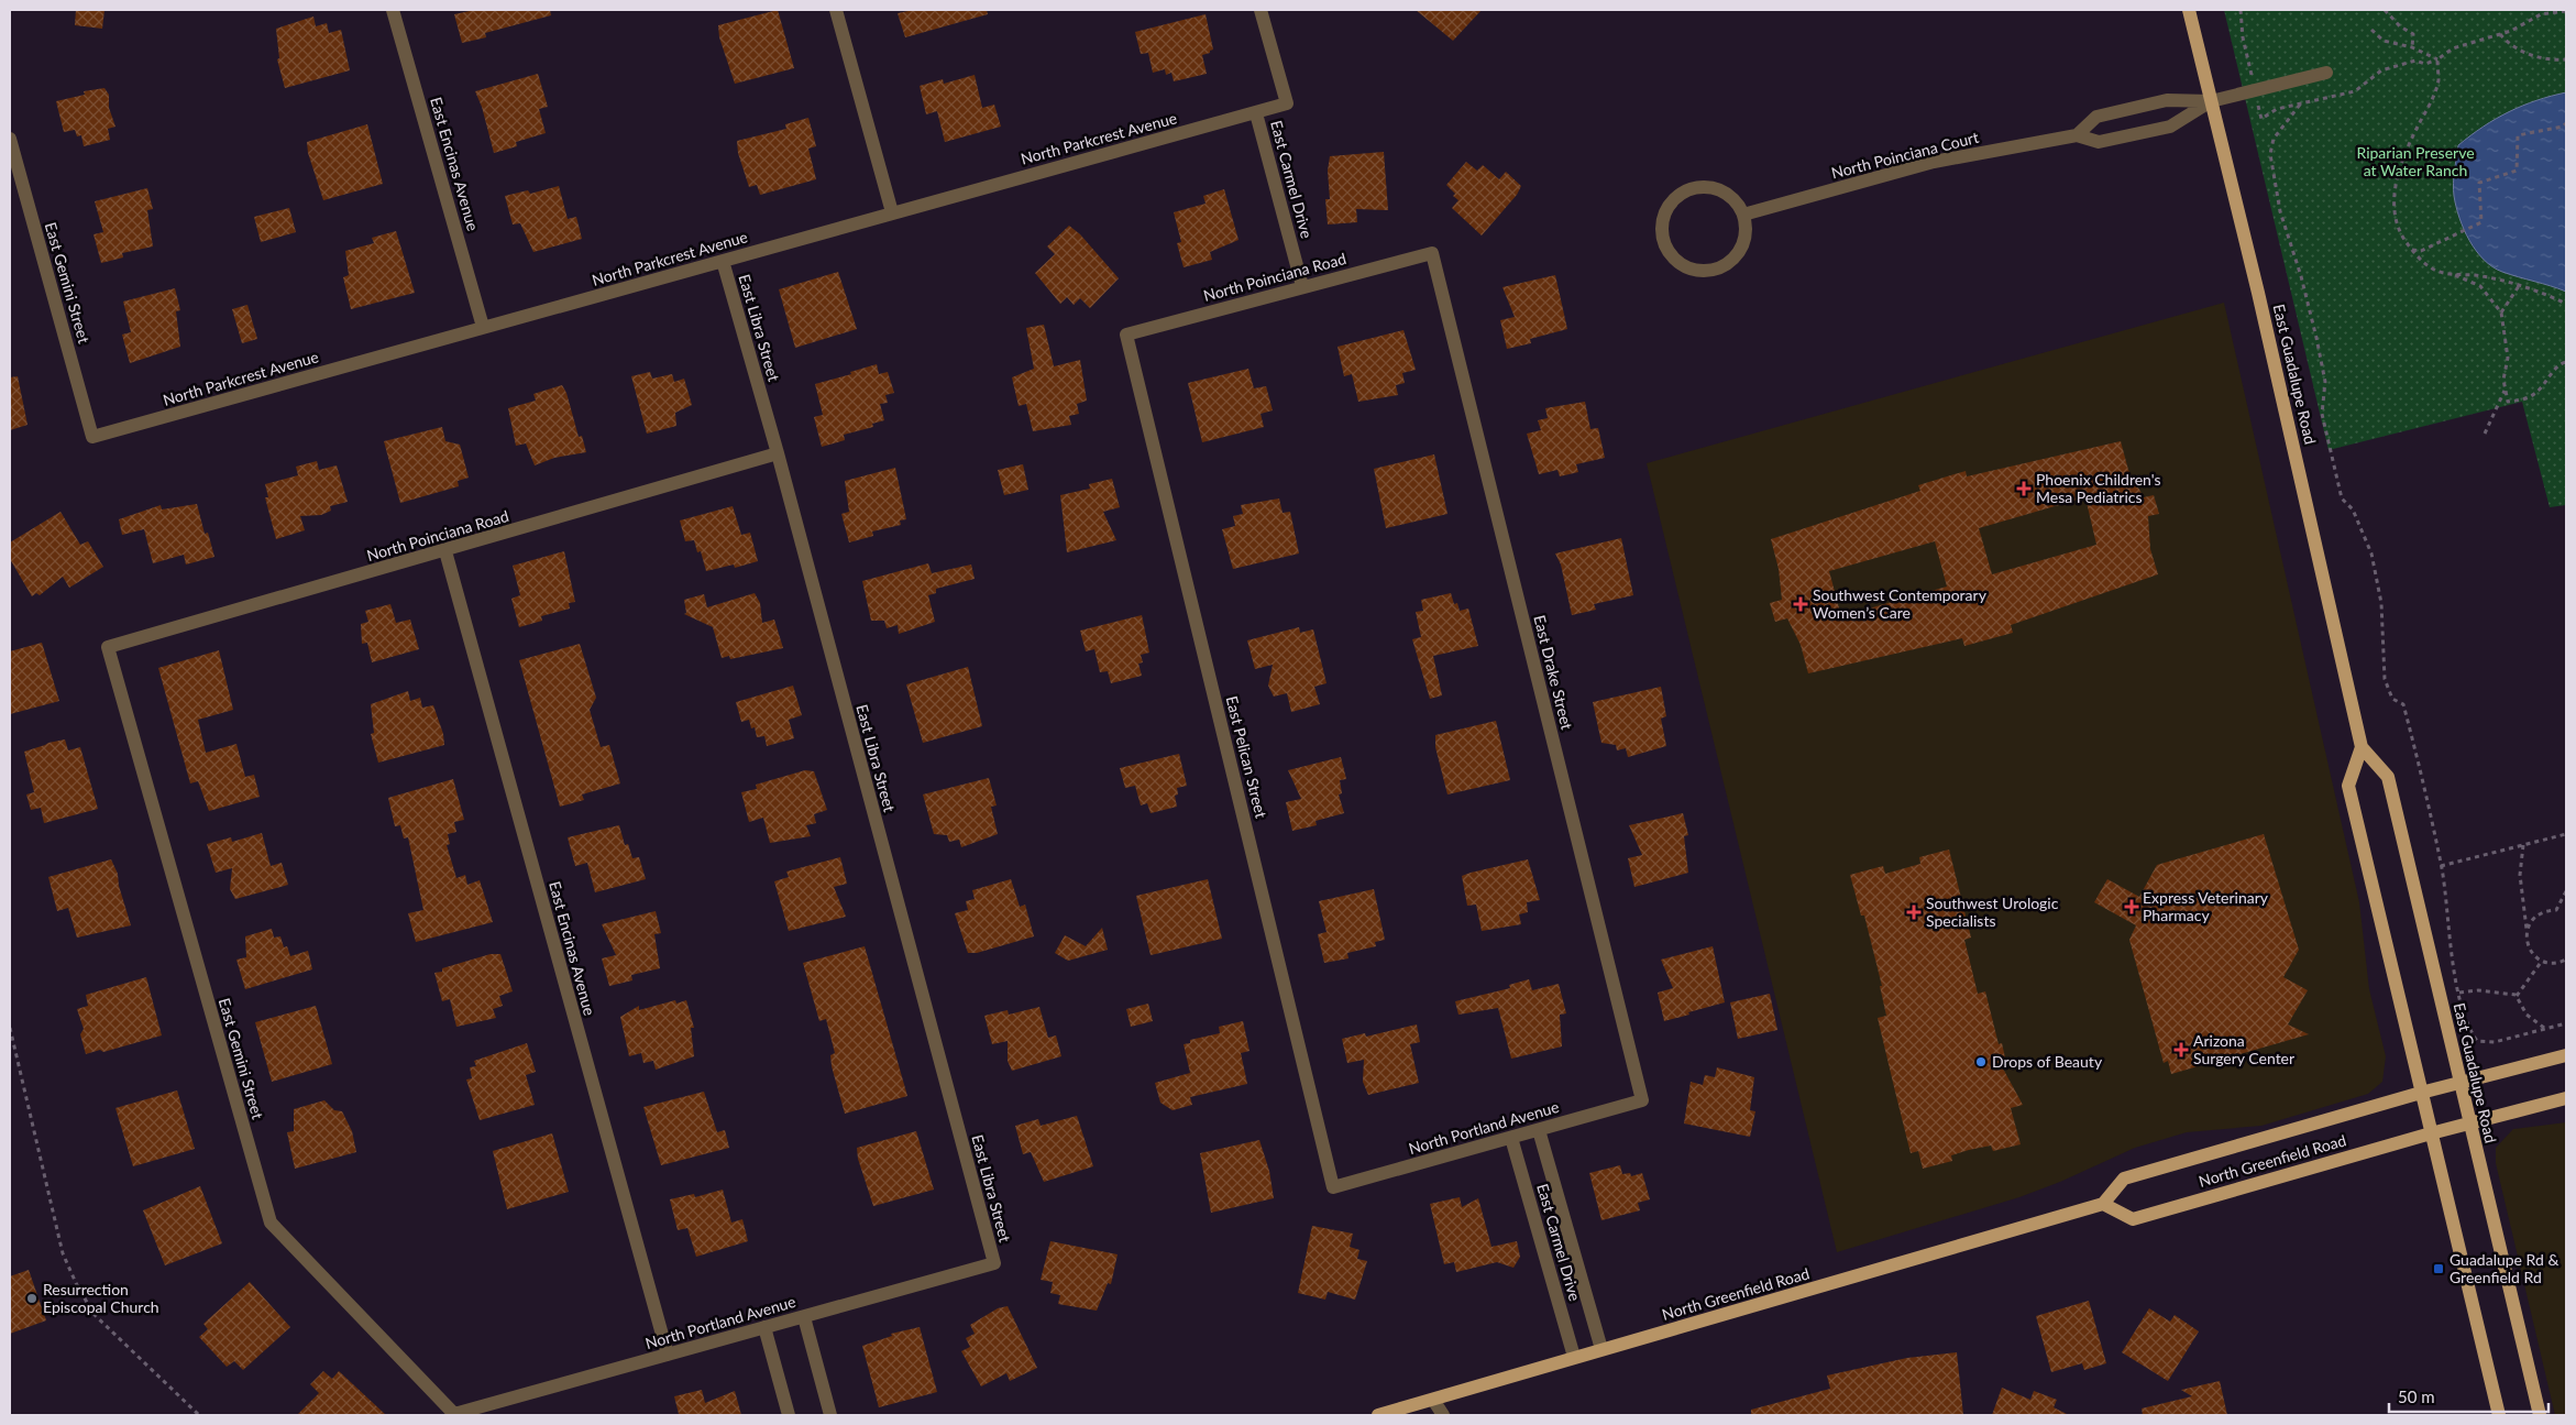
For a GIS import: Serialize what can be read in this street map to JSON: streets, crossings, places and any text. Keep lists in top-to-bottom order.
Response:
{
  "streets": {
    "main road": ["East Guadalupe Road", "North Greenfield Road"],
    "street": [
      "North Parkcrest Avenue",
      "North Poinciana Court",
      "East Encinas Avenue",
      "East Carmel Drive",
      "North Poinciana Road",
      "East Gemini Street",
      "East Libra Street",
      "East Drake Street",
      "East Pelican Street",
      "North Portland Avenue"
    ]
  },
  "crossings": [
    ["North Parkcrest Avenue", "East Encinas Avenue"],
    ["North Parkcrest Avenue", "East Carmel Drive"],
    ["North Parkcrest Avenue", "East Gemini Street"],
    ["North Parkcrest Avenue", "East Libra Street"],
    ["North Poinciana Court", "East Guadalupe Road"],
    ["East Encinas Avenue", "North Poinciana Road"],
    ["East Encinas Avenue", "North Portland Avenue"],
    ["East Carmel Drive", "North Poinciana Road"],
    ["East Carmel Drive", "North Portland Avenue"],
    ["East Carmel Drive", "North Greenfield Road"],
    ["North Poinciana Road", "East Gemini Street"],
    ["North Poinciana Road", "East Libra Street"],
    ["North Poinciana Road", "East Drake Street"],
    ["North Poinciana Road", "East Pelican Street"],
    ["East Gemini Street", "North Portland Avenue"],
    ["East Libra Street", "North Portland Avenue"],
    ["East Guadalupe Road", "North Greenfield Road"],
    ["East Drake Street", "North Portland Avenue"],
    ["East Pelican Street", "North Portland Avenue"]
  ],
  "parks": ["Riparian Preserve at Water Ranch"],
  "places": {
    "health": [
      "Phoenix Children's Mesa Pediatrics",
      "Southwest Contemporary Women’s Care",
      "Express Veterinary Pharmacy",
      "Southwest Urologic Specialists",
      "Arizona Surgery Center"
    ],
    "other": ["Drops of Beauty", "Resurrection Episcopal Church"],
    "transit": ["Guadalupe Rd & Greenfield Rd"]
  },
  "scale_bar": "50 m"
}
